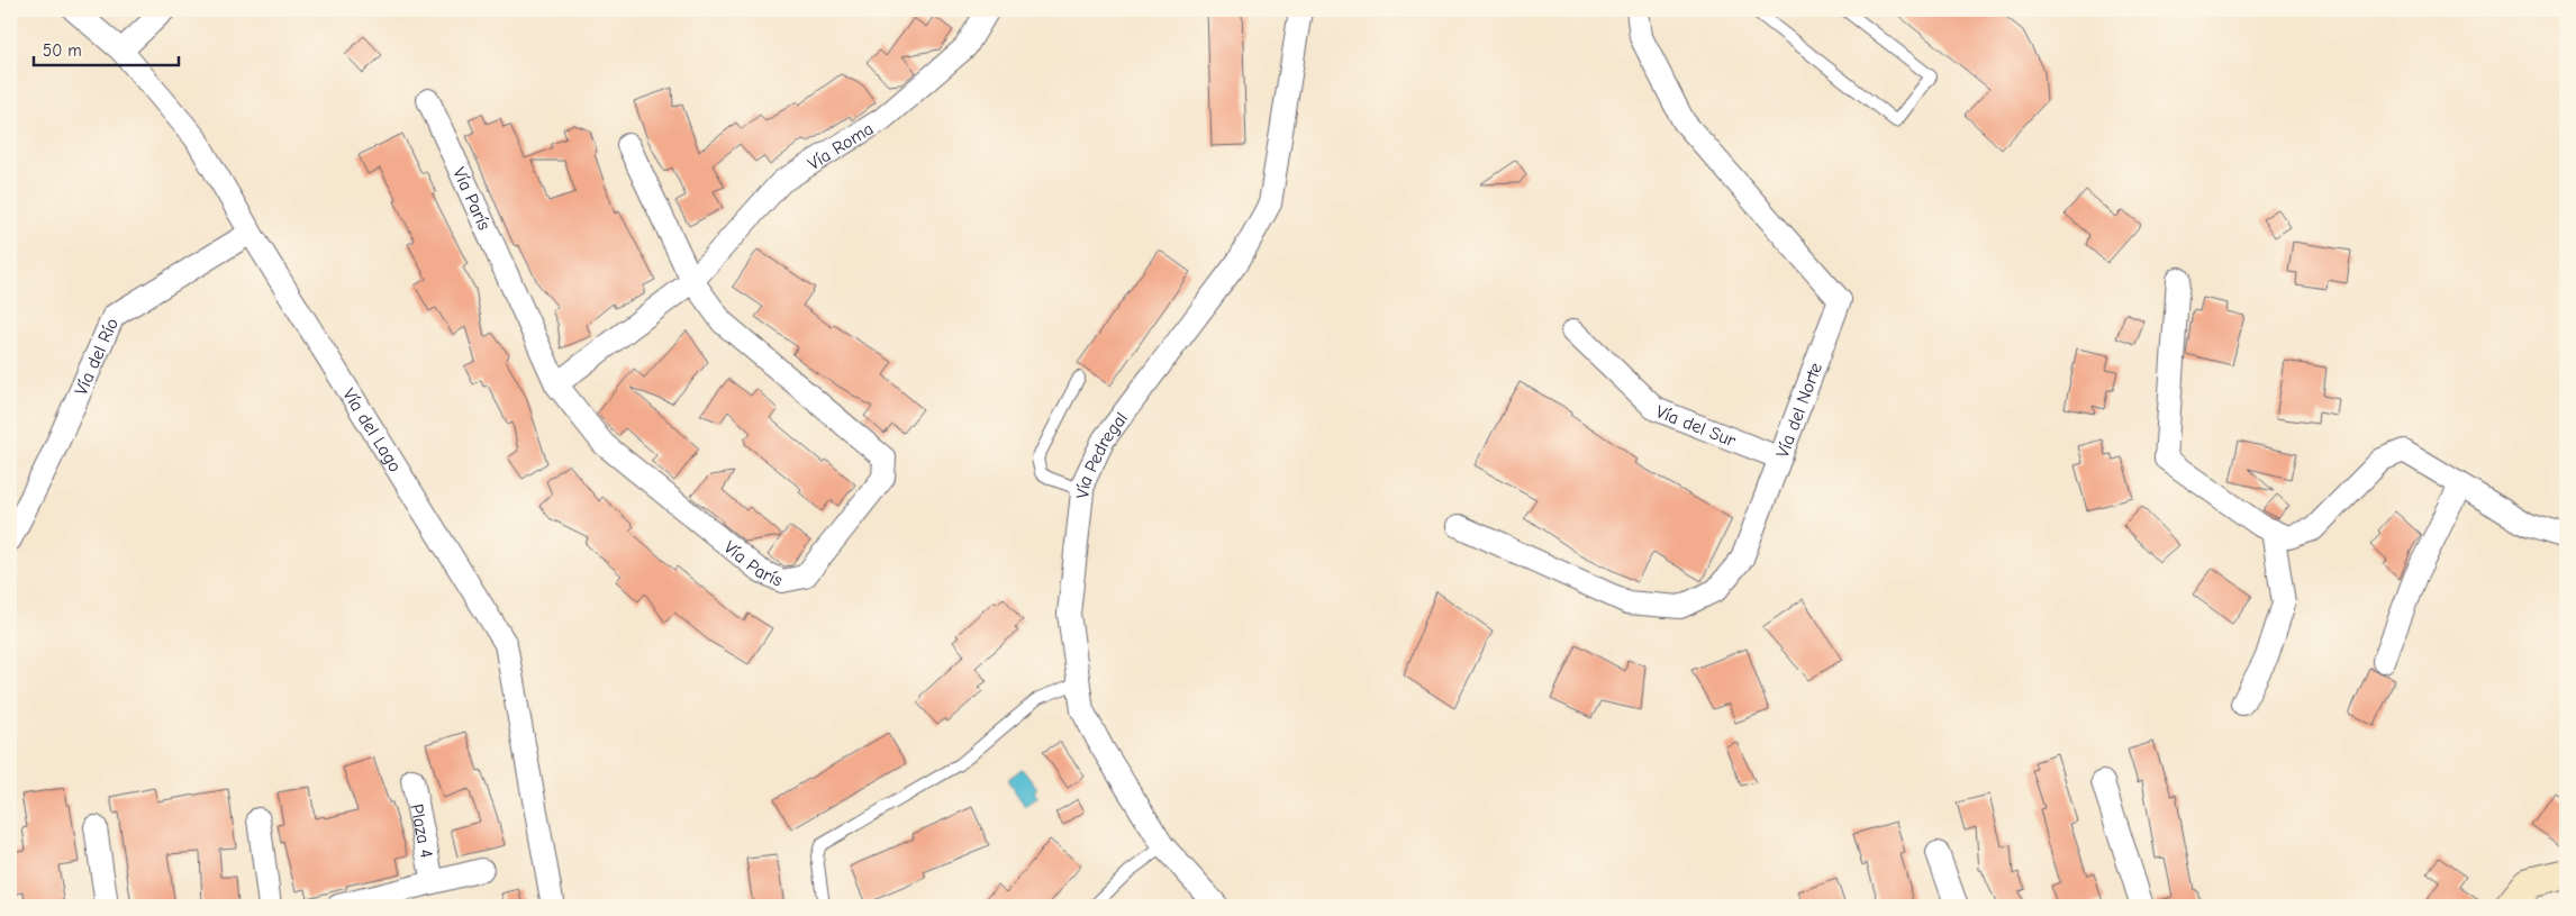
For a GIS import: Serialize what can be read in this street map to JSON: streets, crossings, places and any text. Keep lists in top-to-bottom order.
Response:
{
  "streets": {
    "street": [
      "Vía Roma",
      "Vía París",
      "Vía del Río",
      "Vía del Norte",
      "Vía del Sur",
      "Vía del Lago",
      "Vía Pedregal",
      "Plaza 4"
    ]
  },
  "crossings": [
    ["Vía Roma", "Vía París"],
    ["Vía del Río", "Vía del Lago"],
    ["Vía del Norte", "Vía del Sur"]
  ],
  "scale_bar": "50 m"
}
